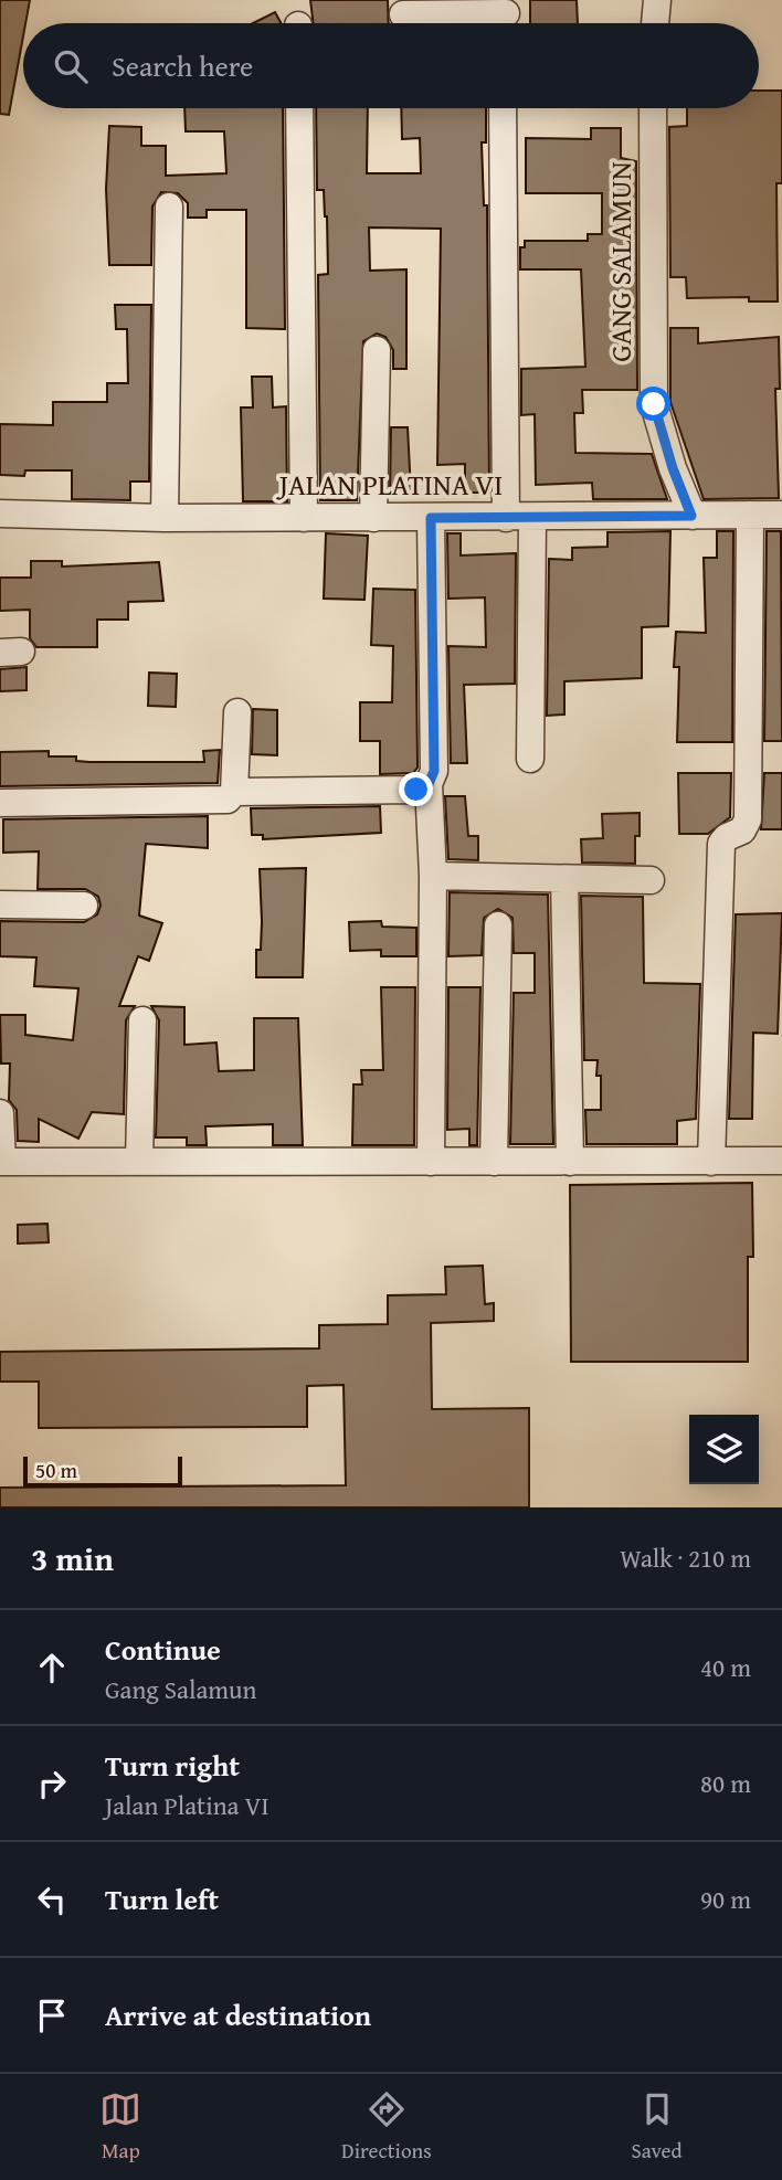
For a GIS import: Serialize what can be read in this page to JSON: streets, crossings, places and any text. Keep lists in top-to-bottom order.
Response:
{
  "streets": {
    "street": ["GANG SALAMUN", "JALAN PLATINA VI"]
  },
  "crossings": [
    ["GANG SALAMUN", "JALAN PLATINA VI"]
  ],
  "scale_bar": "50 m",
  "page": {
    "search": "Search here",
    "scale": "50 m",
    "heading": ["3 min", "Walk · 210 m"],
    "list": [
      ["Continue", "Gang Salamun", "40 m"],
      ["Turn right", "Jalan Platina VI", "80 m"],
      ["Turn left", "90 m"],
      "Arrive at destination"
    ],
    "nav": ["Map", "Directions", "Saved"]
  }
}
